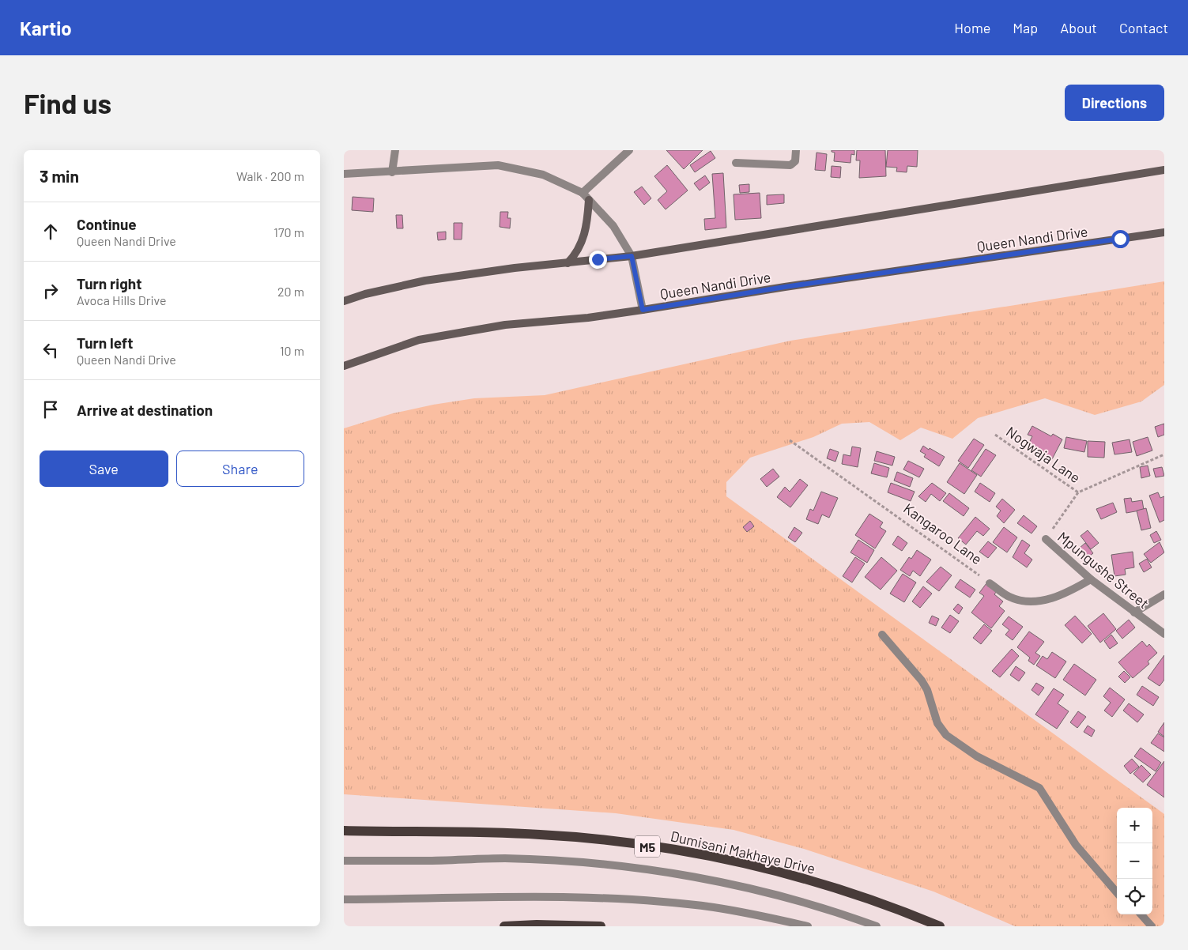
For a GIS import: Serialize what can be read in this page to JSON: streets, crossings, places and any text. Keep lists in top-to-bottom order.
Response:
{
  "streets": {
    "main road": ["Queen Nandi Drive", "M5", "Dumisani Makhaye Drive"],
    "street": ["Mpungushe Street"],
    "path": ["Nogwaja Lane", "Kangaroo Lane"]
  },
  "crossings": [
    ["Nogwaja Lane", "Mpungushe Street"]
  ],
  "page": {
    "header": "Kartio",
    "nav": [
      "Home",
      "Map",
      "About",
      "Contact"
    ],
    "buttons": [
      "Directions",
      ["Save", "Share"]
    ],
    "title": "Find us",
    "heading": ["3 min", "Walk · 200 m"],
    "list": [
      ["Continue", "Queen Nandi Drive", "170 m"],
      ["Turn right", "Avoca Hills Drive", "20 m"],
      ["Turn left", "Queen Nandi Drive", "10 m"],
      "Arrive at destination"
    ],
    "map_buttons": ["+", "−"]
  }
}
